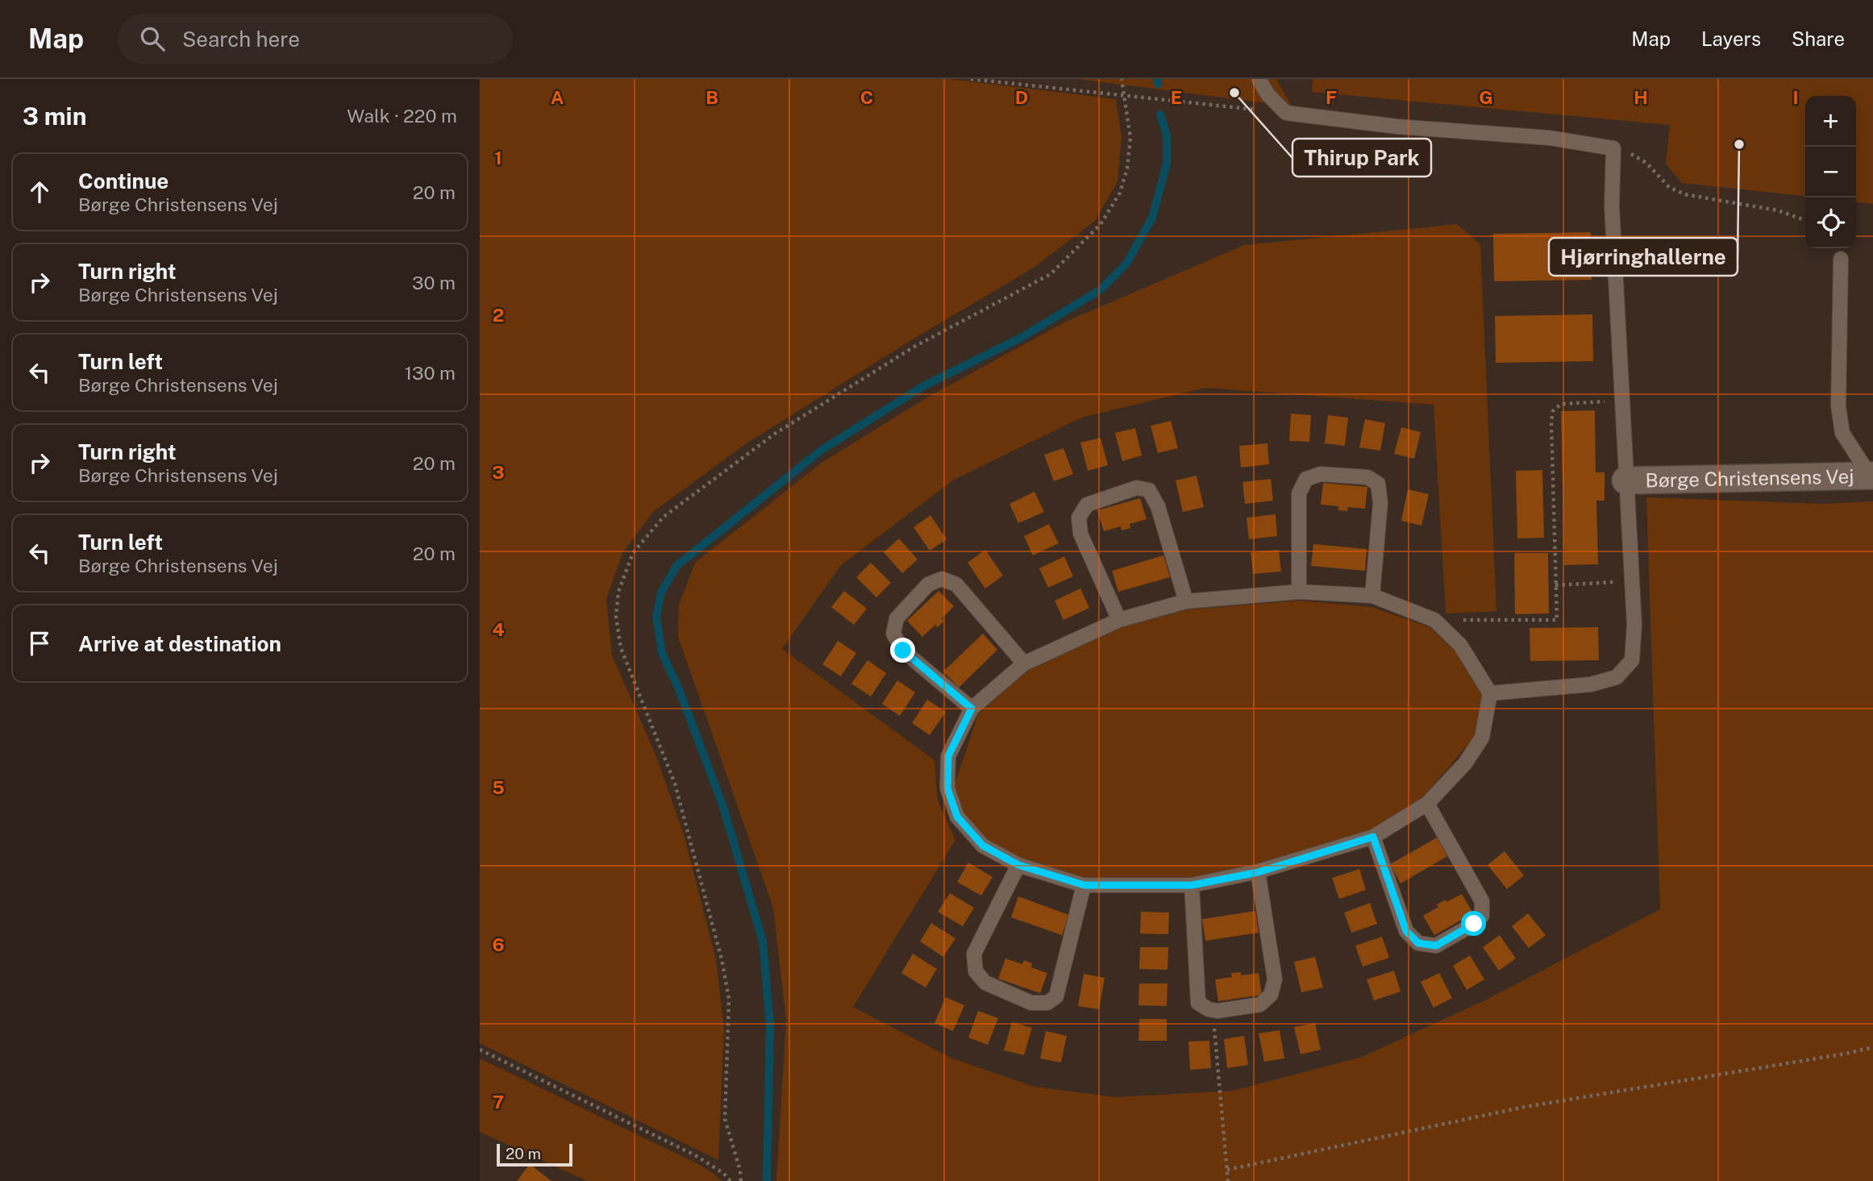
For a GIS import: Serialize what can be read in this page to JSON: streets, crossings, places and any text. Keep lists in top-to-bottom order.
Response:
{
  "streets": {
    "street": ["Børge Christensens Vej"]
  },
  "places": ["Thirup Park", "Hjørringhallerne"],
  "scale_bar": "20 m",
  "page": {
    "header": "Map",
    "search": "Search here",
    "nav": ["Map", "Layers", "Share"],
    "heading": ["3 min", "Walk · 220 m"],
    "map_buttons": ["+", "−"],
    "list": [
      ["Continue", "Børge Christensens Vej", "20 m"],
      ["Turn right", "Børge Christensens Vej", "30 m"],
      ["Turn left", "Børge Christensens Vej", "130 m"],
      ["Turn right", "Børge Christensens Vej", "20 m"],
      ["Turn left", "Børge Christensens Vej", "20 m"],
      "Arrive at destination"
    ],
    "scale": "20 m"
  },
  "grid": {
    "columns": [
      "A",
      "B",
      "C",
      "D",
      "E",
      "F",
      "G",
      "H",
      "I"
    ],
    "rows": [
      "1",
      "2",
      "3",
      "4",
      "5",
      "6",
      "7"
    ]
  }
}
